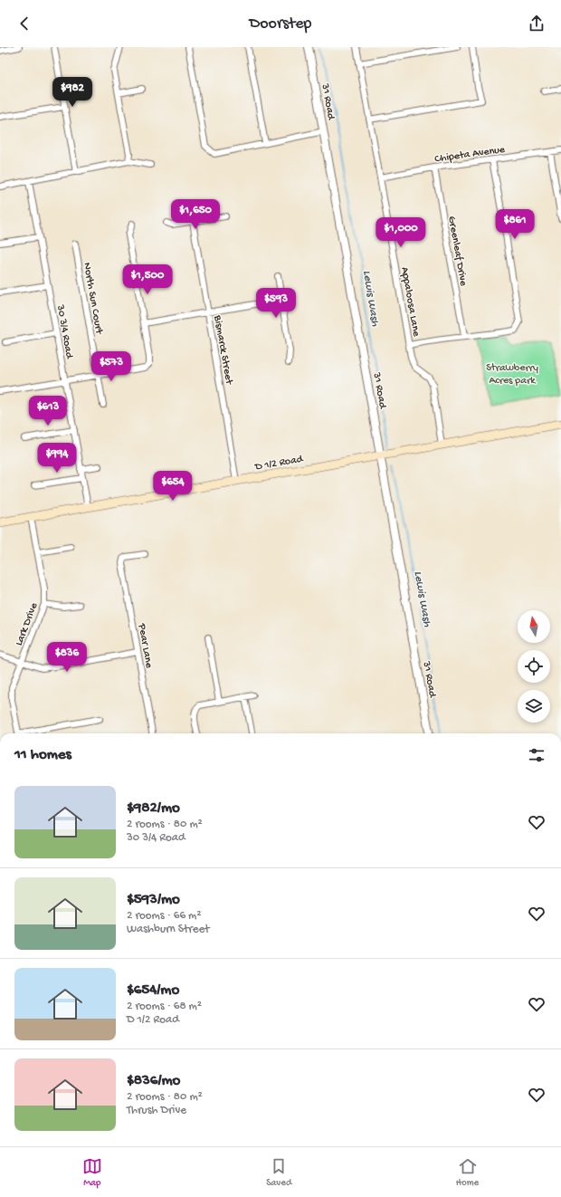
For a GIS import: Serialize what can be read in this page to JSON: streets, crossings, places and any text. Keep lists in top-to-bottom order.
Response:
{
  "streets": {
    "main road": ["D 1/2 Road"],
    "street": [
      "31 Road",
      "Chipeta Avenue",
      "Greenleaf Drive",
      "North Sun Court",
      "Appaloosa Lane",
      "30 3/4 Road",
      "Bismarck Street",
      "Lark Drive",
      "Pear Lane"
    ]
  },
  "crossings": [
    ["31 Road", "D 1/2 Road"],
    ["Chipeta Avenue", "Greenleaf Drive"],
    ["Chipeta Avenue", "Appaloosa Lane"],
    ["Appaloosa Lane", "D 1/2 Road"],
    ["30 3/4 Road", "D 1/2 Road"],
    ["Bismarck Street", "D 1/2 Road"],
    ["D 1/2 Road", "Lark Drive"]
  ],
  "water": ["Lewis Wash"],
  "parks": ["Strawberry Acres park"],
  "north": "top",
  "page": {
    "header": "Doorstep",
    "price": [
      "$982",
      "$1,650",
      "$861",
      "$1,000",
      "$1,500",
      "$593",
      "$573",
      "$613",
      "$994",
      "$654",
      "$836"
    ],
    "heading": "11 homes",
    "list": [
      {
        "name": "$982/mo",
        "note": "2 rooms · 80 m² · 30 3/4 Road"
      },
      {
        "name": "$593/mo",
        "note": "2 rooms · 66 m² · Washburn Street"
      },
      {
        "name": "$654/mo",
        "note": "2 rooms · 68 m² · D 1/2 Road"
      },
      {
        "name": "$836/mo",
        "note": "2 rooms · 80 m² · Thrush Drive"
      }
    ],
    "tabs": ["Map", "Saved", "Home"]
  }
}
